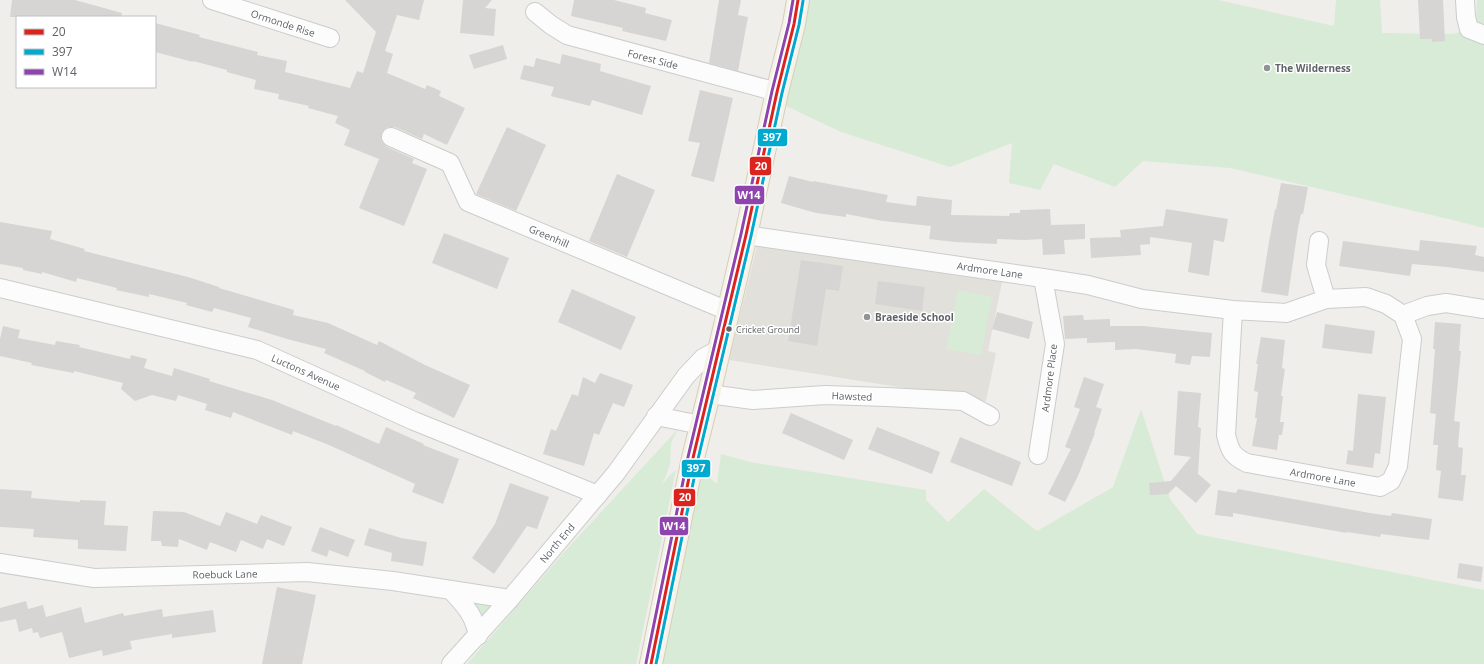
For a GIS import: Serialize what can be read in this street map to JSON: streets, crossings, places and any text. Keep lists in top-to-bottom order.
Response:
{
  "streets": {
    "street": [
      "Ormonde Rise",
      "Forest Side",
      "Greenhill",
      "Ardmore Lane",
      "Luctons Avenue",
      "Ardmore Place",
      "Hawsted",
      "North End",
      "Roebuck Lane"
    ]
  },
  "crossings": [
    ["Ardmore Lane", "Ardmore Place"],
    ["Luctons Avenue", "North End"],
    ["North End", "Roebuck Lane"]
  ],
  "places": ["The Wilderness", "Braeside School", "Cricket Ground"],
  "lines": ["transit line 20", "transit line W14", "transit line 397"],
  "legend": ["20", "397", "W14"]
}
